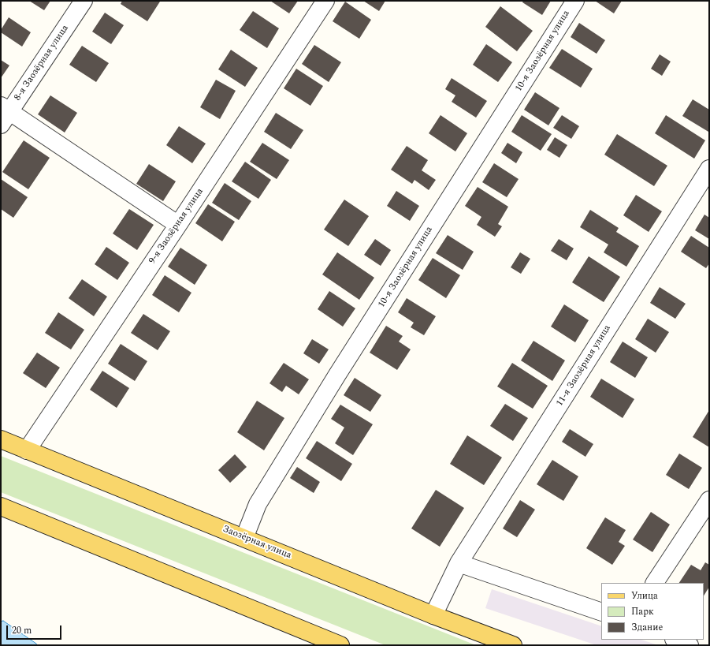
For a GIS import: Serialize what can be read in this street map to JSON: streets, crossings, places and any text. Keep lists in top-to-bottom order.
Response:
{
  "streets": {
    "main road": ["Заозёрная улица"],
    "street": [
      "10-я Заозёрная улица",
      "8-я Заозёрная улица",
      "9-я Заозёрная улица",
      "11-я Заозёрная улица"
    ]
  },
  "crossings": [
    ["10-я Заозёрная улица", "Заозёрная улица"],
    ["9-я Заозёрная улица", "Заозёрная улица"],
    ["11-я Заозёрная улица", "Заозёрная улица"]
  ],
  "legend": ["Улица", "Парк", "Здание"],
  "scale_bar": "20 m"
}
